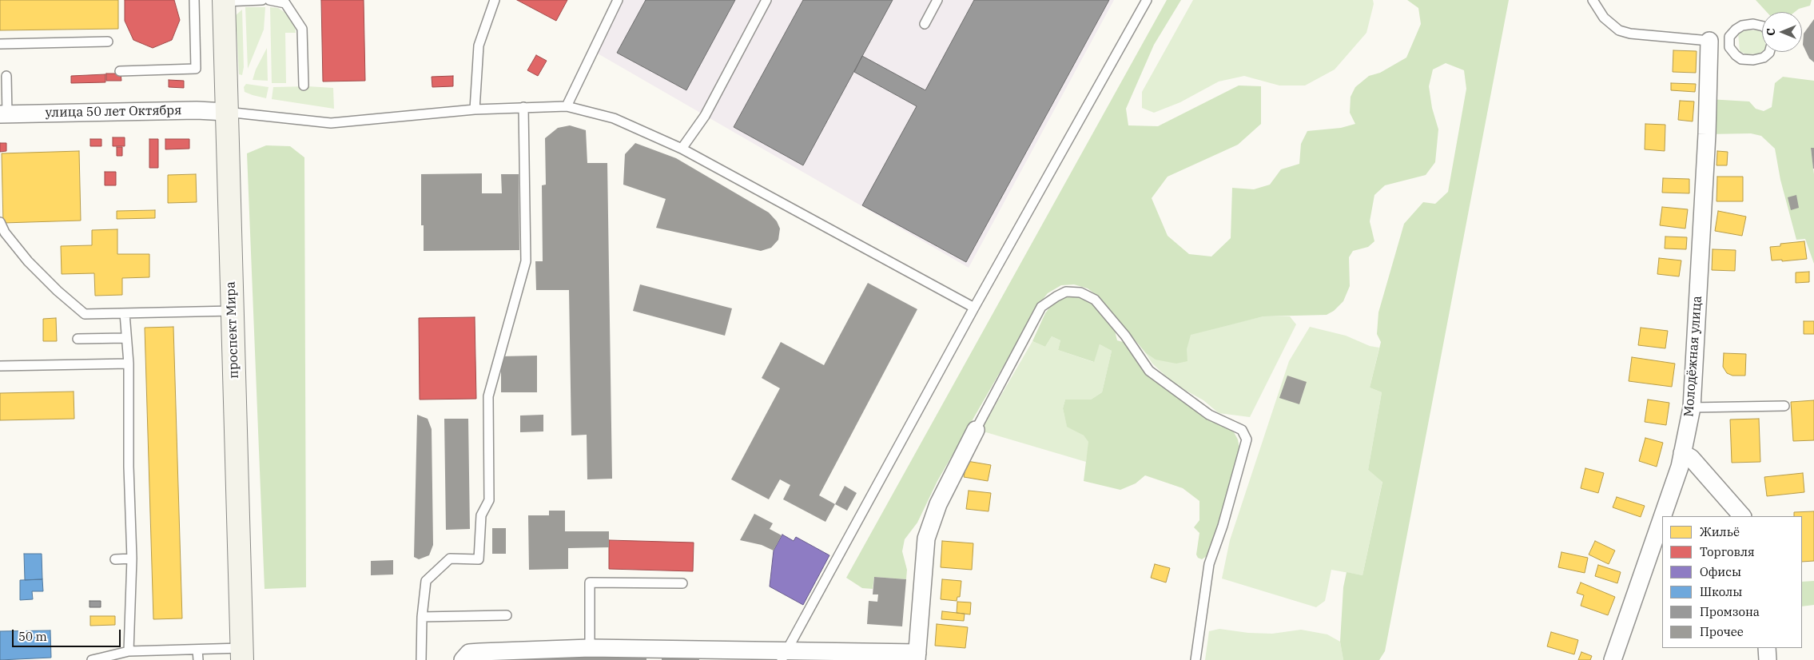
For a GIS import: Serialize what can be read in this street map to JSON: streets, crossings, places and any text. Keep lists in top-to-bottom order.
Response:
{
  "streets": {
    "main road": ["проспект Мира"],
    "street": ["улица 50 лет Октября", "Молодёжная улица"]
  },
  "crossings": [
    ["улица 50 лет Октября", "проспект Мира"]
  ],
  "legend": [
    "Жильё",
    "Торговля",
    "Офисы",
    "Школы",
    "Промзона",
    "Прочее"
  ],
  "scale_bar": "50 m",
  "north": "left"
}
